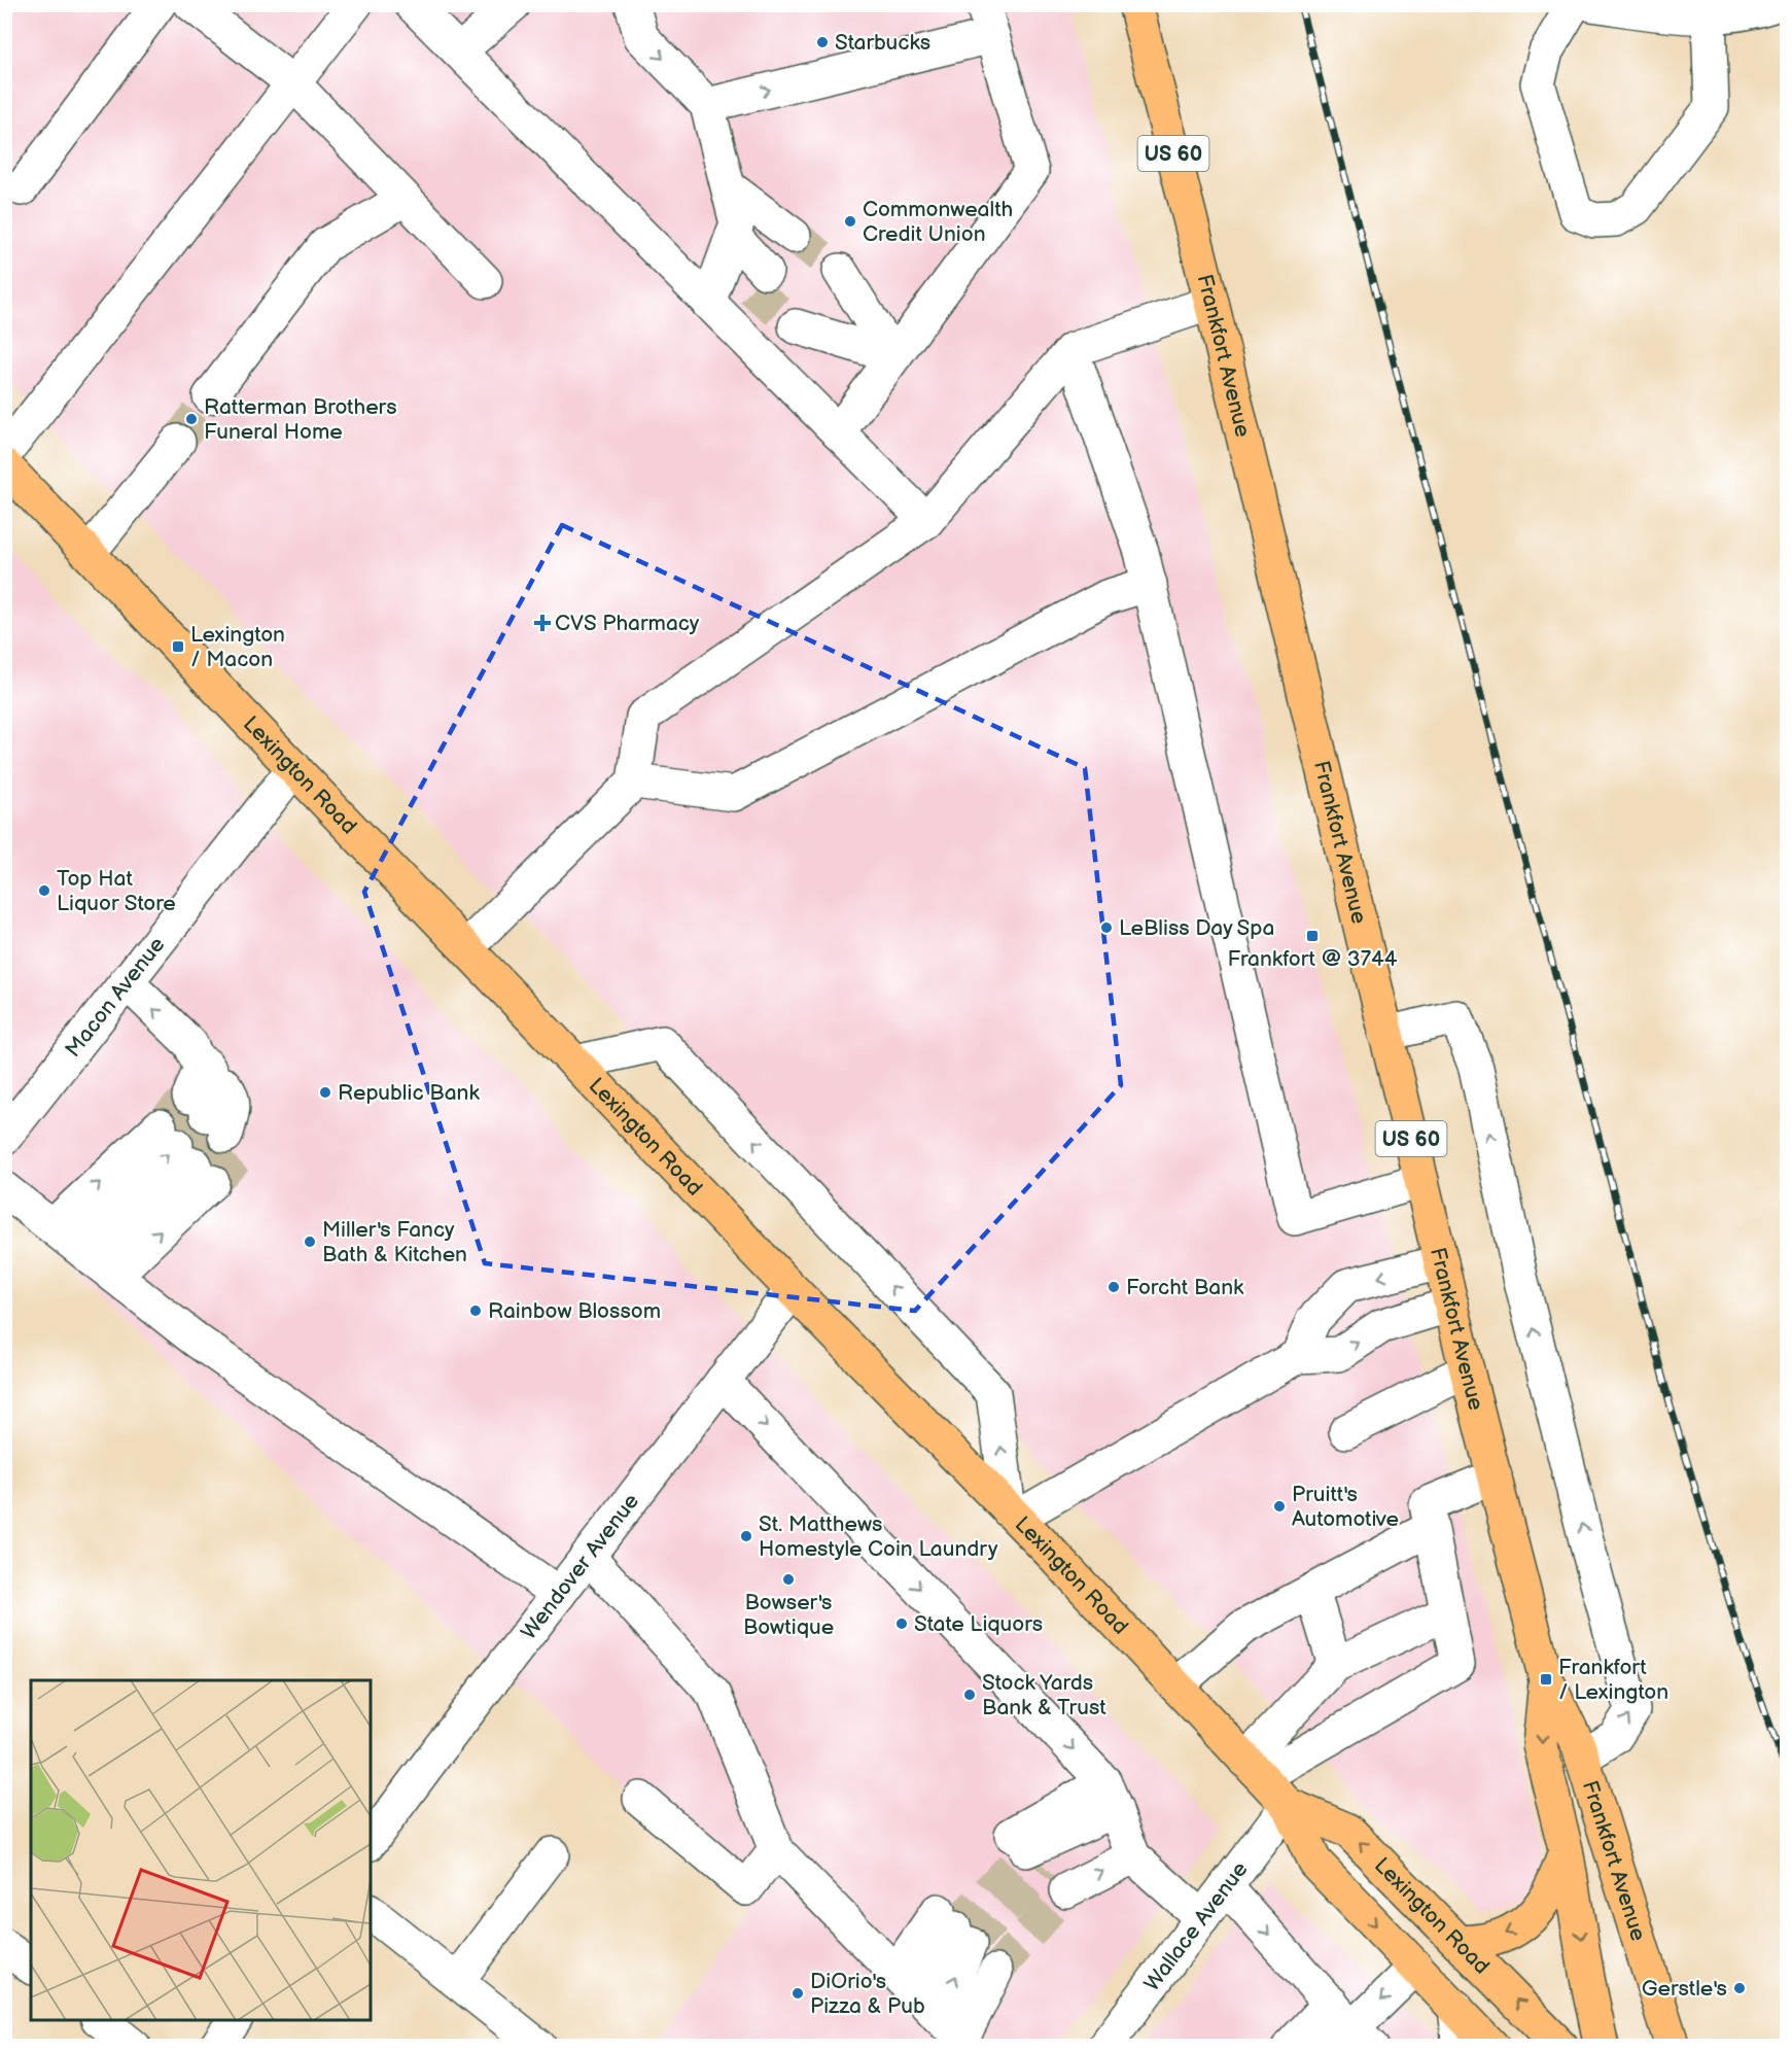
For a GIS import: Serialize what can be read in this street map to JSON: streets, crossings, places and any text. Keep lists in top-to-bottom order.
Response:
{
  "streets": {
    "main road": ["US 60", "Frankfort Avenue", "Lexington Road"],
    "street": ["Macon Avenue", "Wendover Avenue", "Wallace Avenue"]
  },
  "crossings": [
    ["Lexington Road", "Macon Avenue"],
    ["Lexington Road", "Wendover Avenue"],
    ["Lexington Road", "Wallace Avenue"]
  ],
  "places": {
    "other": [
      "Starbucks",
      "Commonwealth Credit Union",
      "Ratterman Brothers Funeral Home",
      "Top Hat Liquor Store",
      "LeBliss Day Spa",
      "Republic Bank",
      "Miller's Fancy Bath & Kitchen",
      "Forcht Bank",
      "Rainbow Blossom",
      "Pruitt's Automotive",
      "St. Matthews Homestyle Coin Laundry",
      "Bowser's Bowtique",
      "State Liquors",
      "Stock Yards Bank & Trust",
      "Gerstle's",
      "DiOrio's Pizza & Pub"
    ],
    "health": ["CVS Pharmacy"],
    "transit": ["Lexington / Macon", "Frankfort @ 3744", "Frankfort / Lexington"]
  }
}
